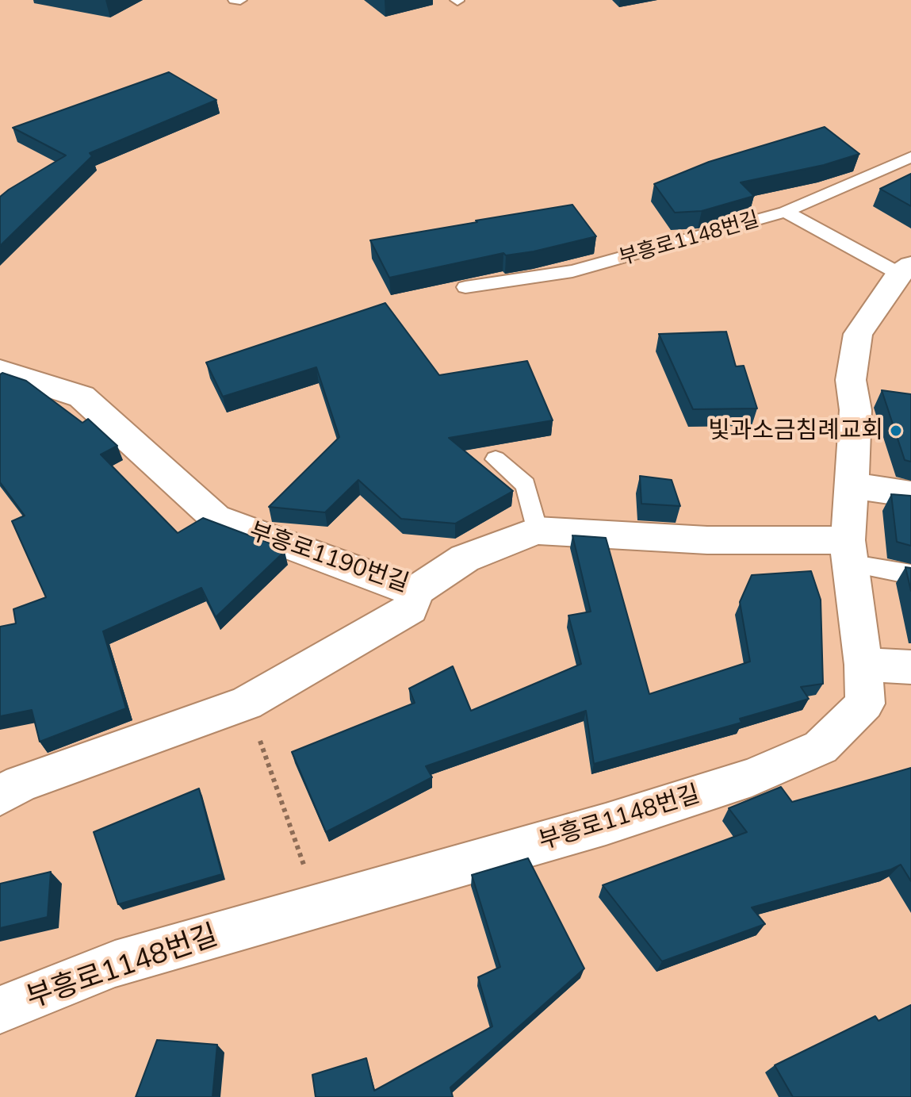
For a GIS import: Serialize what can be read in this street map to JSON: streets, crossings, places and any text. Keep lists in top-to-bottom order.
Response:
{
  "streets": {
    "street": ["부흥로1148번길", "부흥로1190번길"]
  },
  "crossings": [
    ["부흥로1148번길", "부흥로1190번길"]
  ],
  "places": ["빛과소금침례교회"]
}
